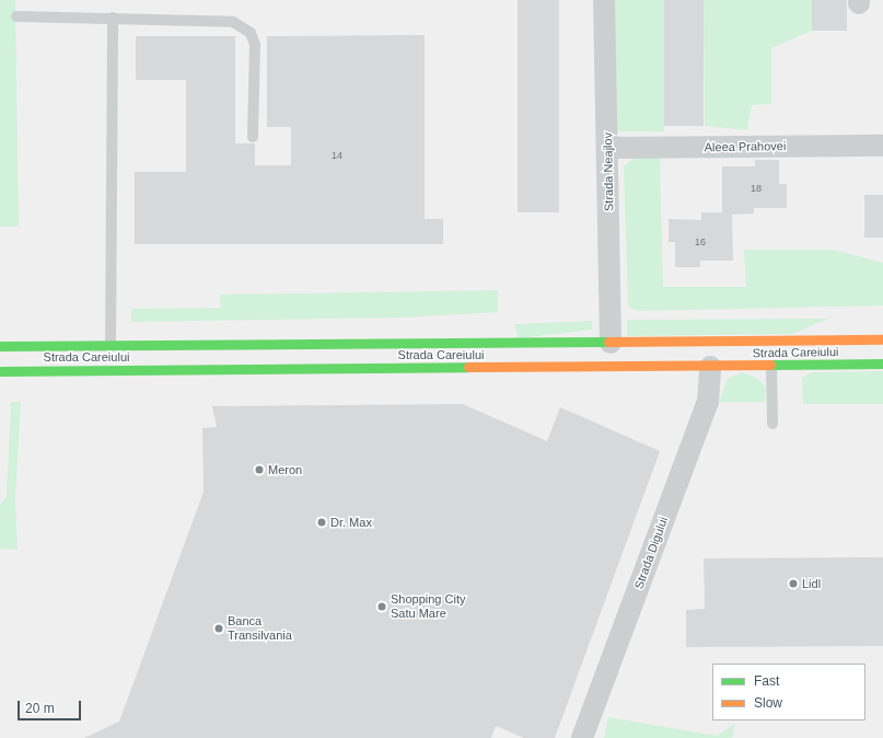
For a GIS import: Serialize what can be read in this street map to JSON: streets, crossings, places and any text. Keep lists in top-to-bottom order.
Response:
{
  "streets": {
    "main road": ["Strada Careiului"],
    "street": ["Aleea Prahovei", "Strada Neajlov", "Strada Digului"]
  },
  "crossings": [
    ["Aleea Prahovei", "Strada Neajlov"],
    ["Strada Neajlov", "Strada Careiului"],
    ["Strada Careiului", "Strada Digului"]
  ],
  "places": [
    "Meron",
    "Dr. Max",
    "Lidl",
    "Shopping City Satu Mare",
    "Banca Transilvania"
  ],
  "house_numbers": ["14", "18", "16"],
  "legend": ["Fast", "Slow"],
  "scale_bar": "20 m"
}
